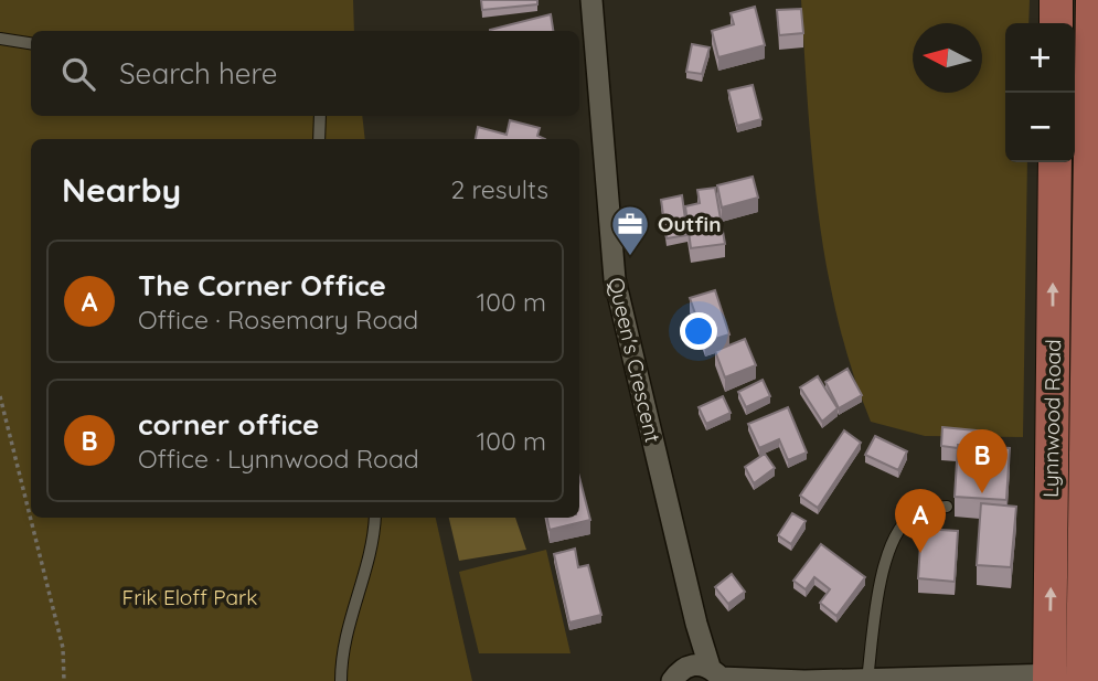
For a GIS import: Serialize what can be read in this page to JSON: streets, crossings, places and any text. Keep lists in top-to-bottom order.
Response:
{
  "streets": {
    "main road": ["Lynnwood Road"],
    "street": ["Queen's Crescent"]
  },
  "parks": ["Frik Eloff Park"],
  "places": {
    "office": ["Outfin"]
  },
  "north": "left",
  "page": {
    "map_buttons": ["+", "−"],
    "search": "Search here",
    "heading": ["Nearby", "2 results"],
    "list": [
      {
        "mark": "A",
        "name": "The Corner Office",
        "note": "Office · Rosemary Road",
        "value": "100 m"
      },
      {
        "mark": "B",
        "name": "corner office",
        "note": "Office · Lynnwood Road",
        "value": "100 m"
      }
    ],
    "pins": ["B", "A"]
  }
}
